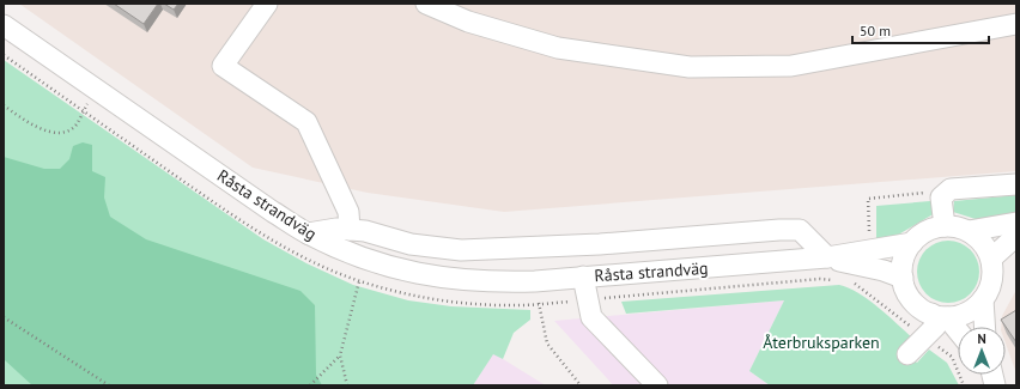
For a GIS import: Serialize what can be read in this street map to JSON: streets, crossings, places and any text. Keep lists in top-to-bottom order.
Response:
{
  "streets": {
    "street": ["Råsta strandväg"]
  },
  "parks": ["Återbruksparken"],
  "scale_bar": "50 m",
  "north": "top"
}
